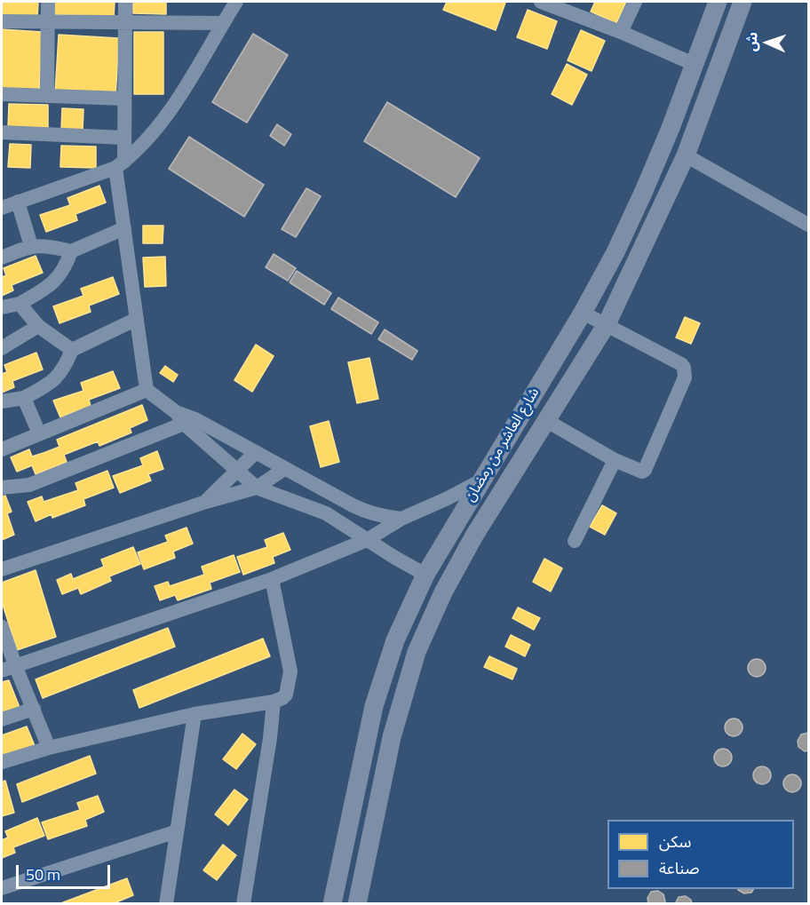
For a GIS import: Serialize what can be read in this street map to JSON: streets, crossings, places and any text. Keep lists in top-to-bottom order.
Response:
{
  "streets": {
    "main road": ["شارع العاشر من رمضان"]
  },
  "legend": ["سكن", "صناعة"],
  "scale_bar": "50 m",
  "north": "left"
}
